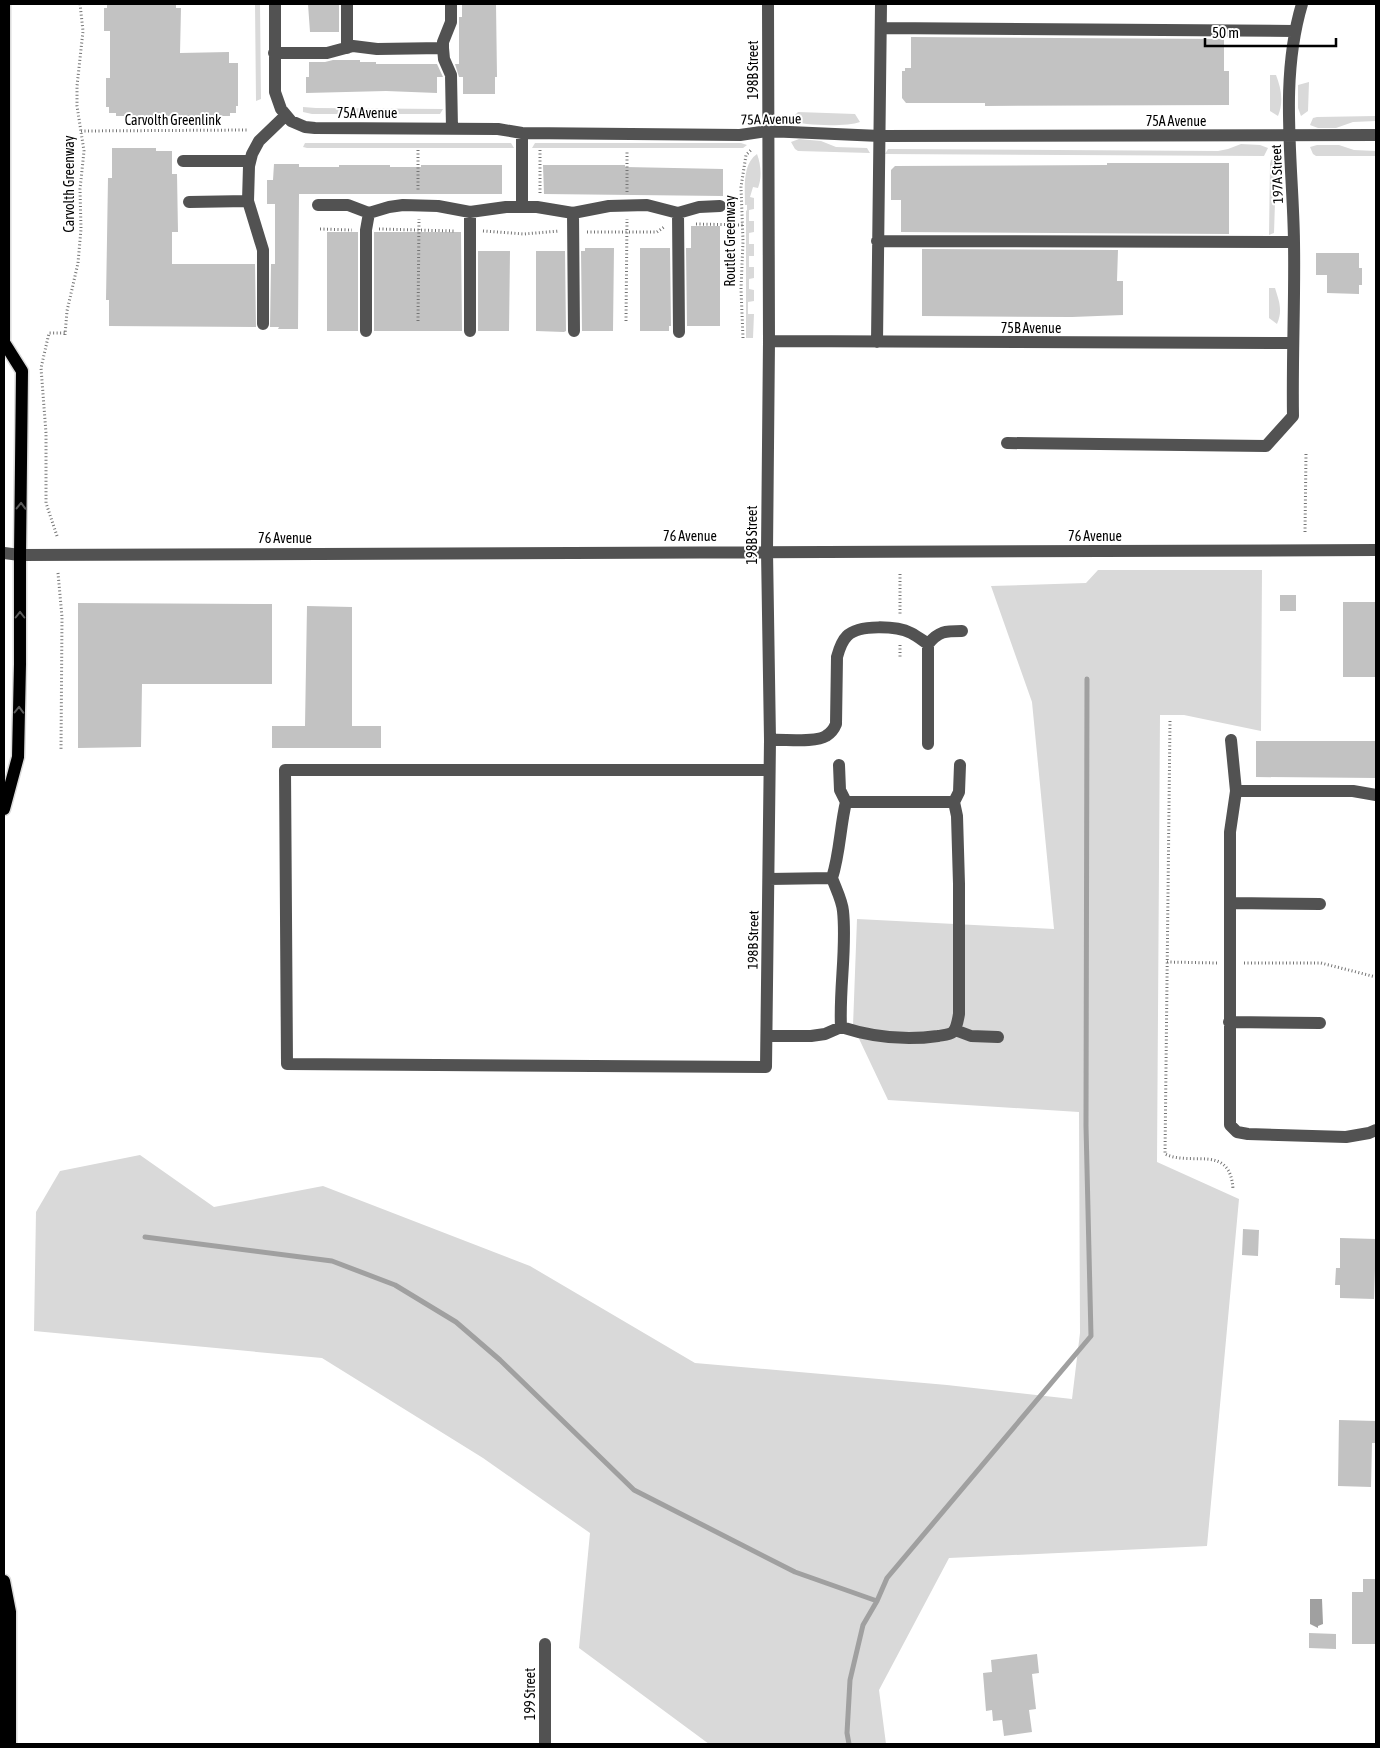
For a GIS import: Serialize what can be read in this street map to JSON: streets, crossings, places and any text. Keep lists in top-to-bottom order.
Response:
{
  "streets": {
    "street": [
      "198B Street",
      "75A Avenue",
      "197A Street",
      "75B Avenue",
      "76 Avenue",
      "199 Street"
    ],
    "path": ["Carvolth Greenlink", "Carvolth Greenway", "Routlet Greenway"]
  },
  "crossings": [
    ["198B Street", "75A Avenue"],
    ["198B Street", "75B Avenue"],
    ["198B Street", "76 Avenue"],
    ["75A Avenue", "197A Street"],
    ["Carvolth Greenlink", "Carvolth Greenway"],
    ["197A Street", "75B Avenue"]
  ],
  "scale_bar": "50 m"
}
